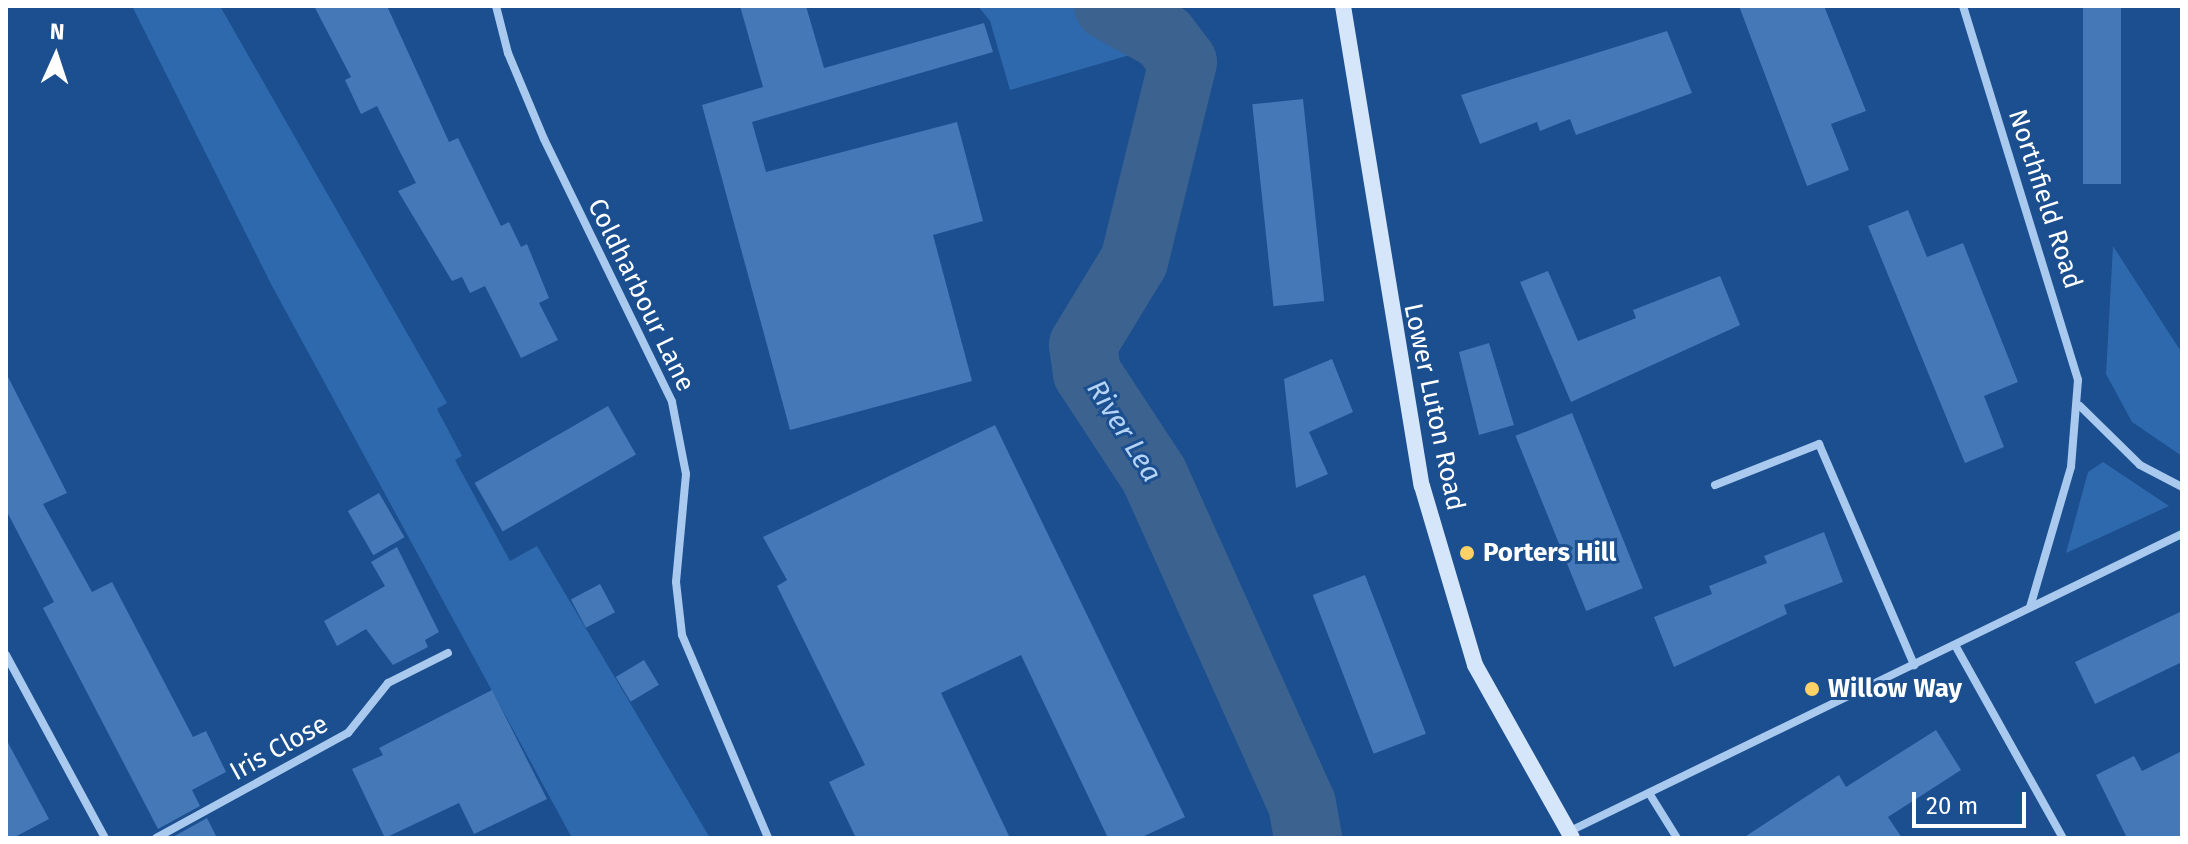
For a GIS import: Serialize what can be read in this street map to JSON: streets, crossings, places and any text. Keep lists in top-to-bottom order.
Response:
{
  "streets": {
    "main road": ["Lower Luton Road"],
    "street": ["Northfield Road", "Coldharbour Lane", "Iris Close"]
  },
  "water": ["River Lea"],
  "places": ["Porters Hill", "Willow Way"],
  "scale_bar": "20 m",
  "north": "top"
}
